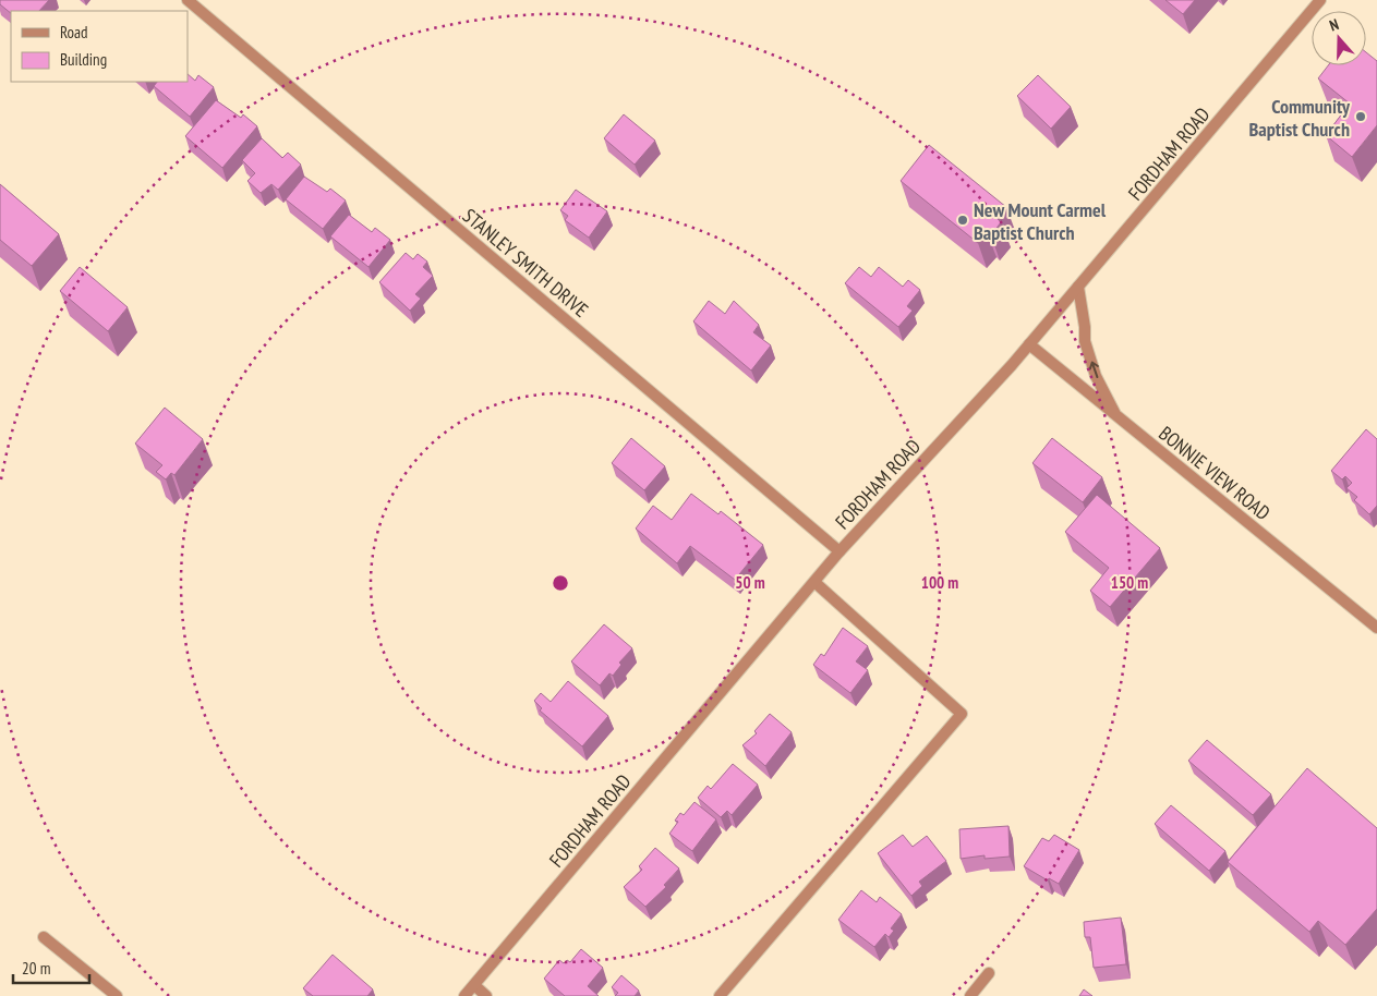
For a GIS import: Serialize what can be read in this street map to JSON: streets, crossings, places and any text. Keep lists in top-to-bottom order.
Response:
{
  "streets": {
    "street": ["FORDHAM ROAD", "STANLEY SMITH DRIVE", "BONNIE VIEW ROAD"]
  },
  "crossings": [
    ["FORDHAM ROAD", "STANLEY SMITH DRIVE"],
    ["FORDHAM ROAD", "BONNIE VIEW ROAD"]
  ],
  "places": ["Community Baptist Church", "New Mount Carmel Baptist Church"],
  "legend": ["Road", "Building"],
  "scale_bar": "20 m",
  "north": "top",
  "rings": ["50 m", "100 m", "150 m"]
}
